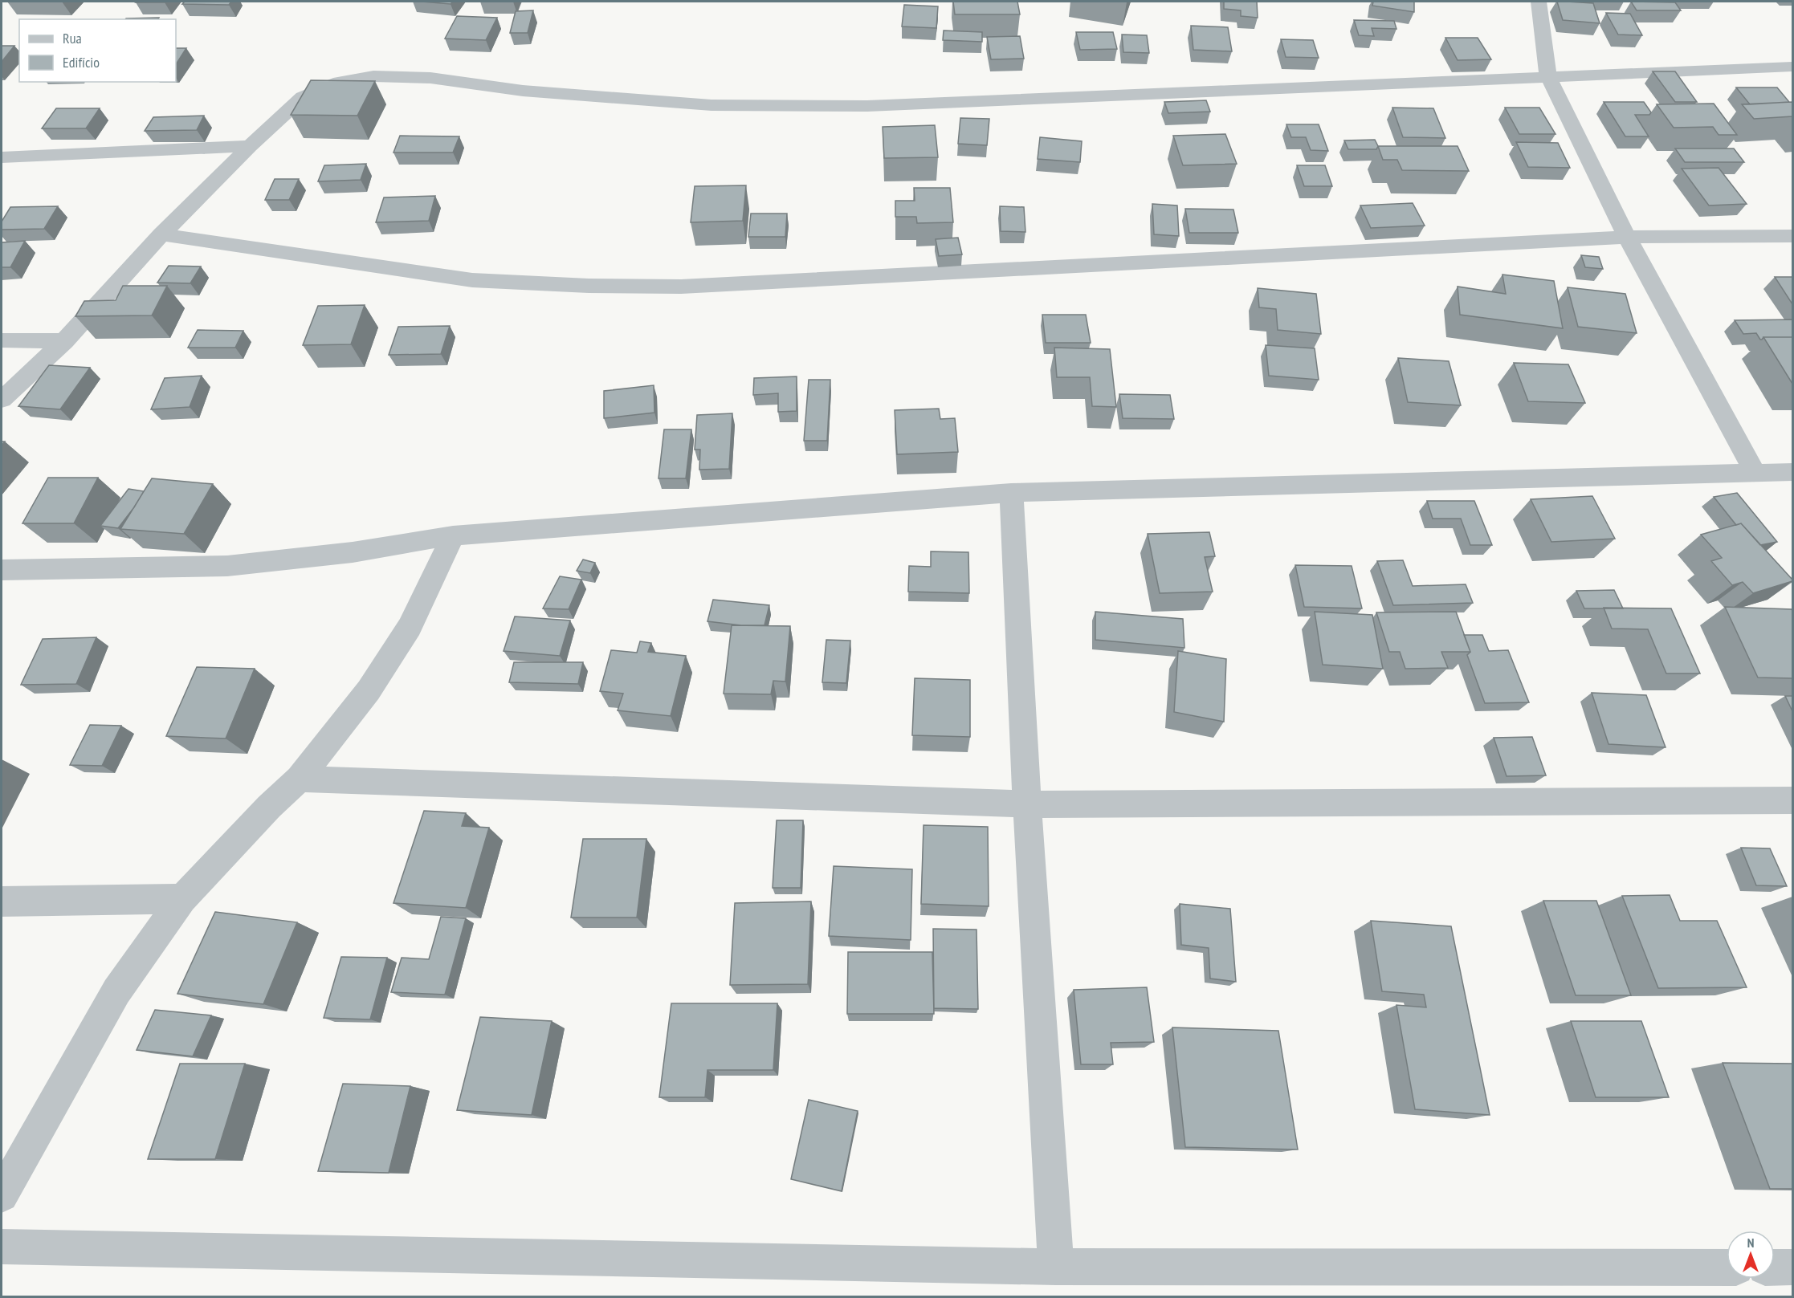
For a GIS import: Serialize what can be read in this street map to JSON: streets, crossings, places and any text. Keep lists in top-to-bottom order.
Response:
{
  "legend": ["Rua", "Edifício"],
  "north": "top"
}
